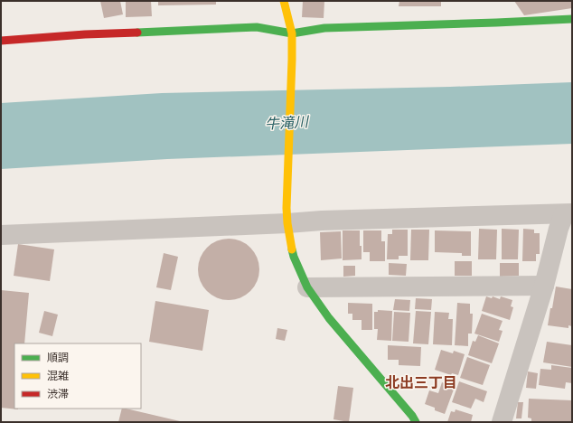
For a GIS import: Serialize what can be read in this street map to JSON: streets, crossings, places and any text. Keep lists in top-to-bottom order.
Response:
{
  "districts": ["北出三丁目"],
  "water": ["牛滝川"],
  "legend": ["順調", "混雑", "渋滞"]
}
